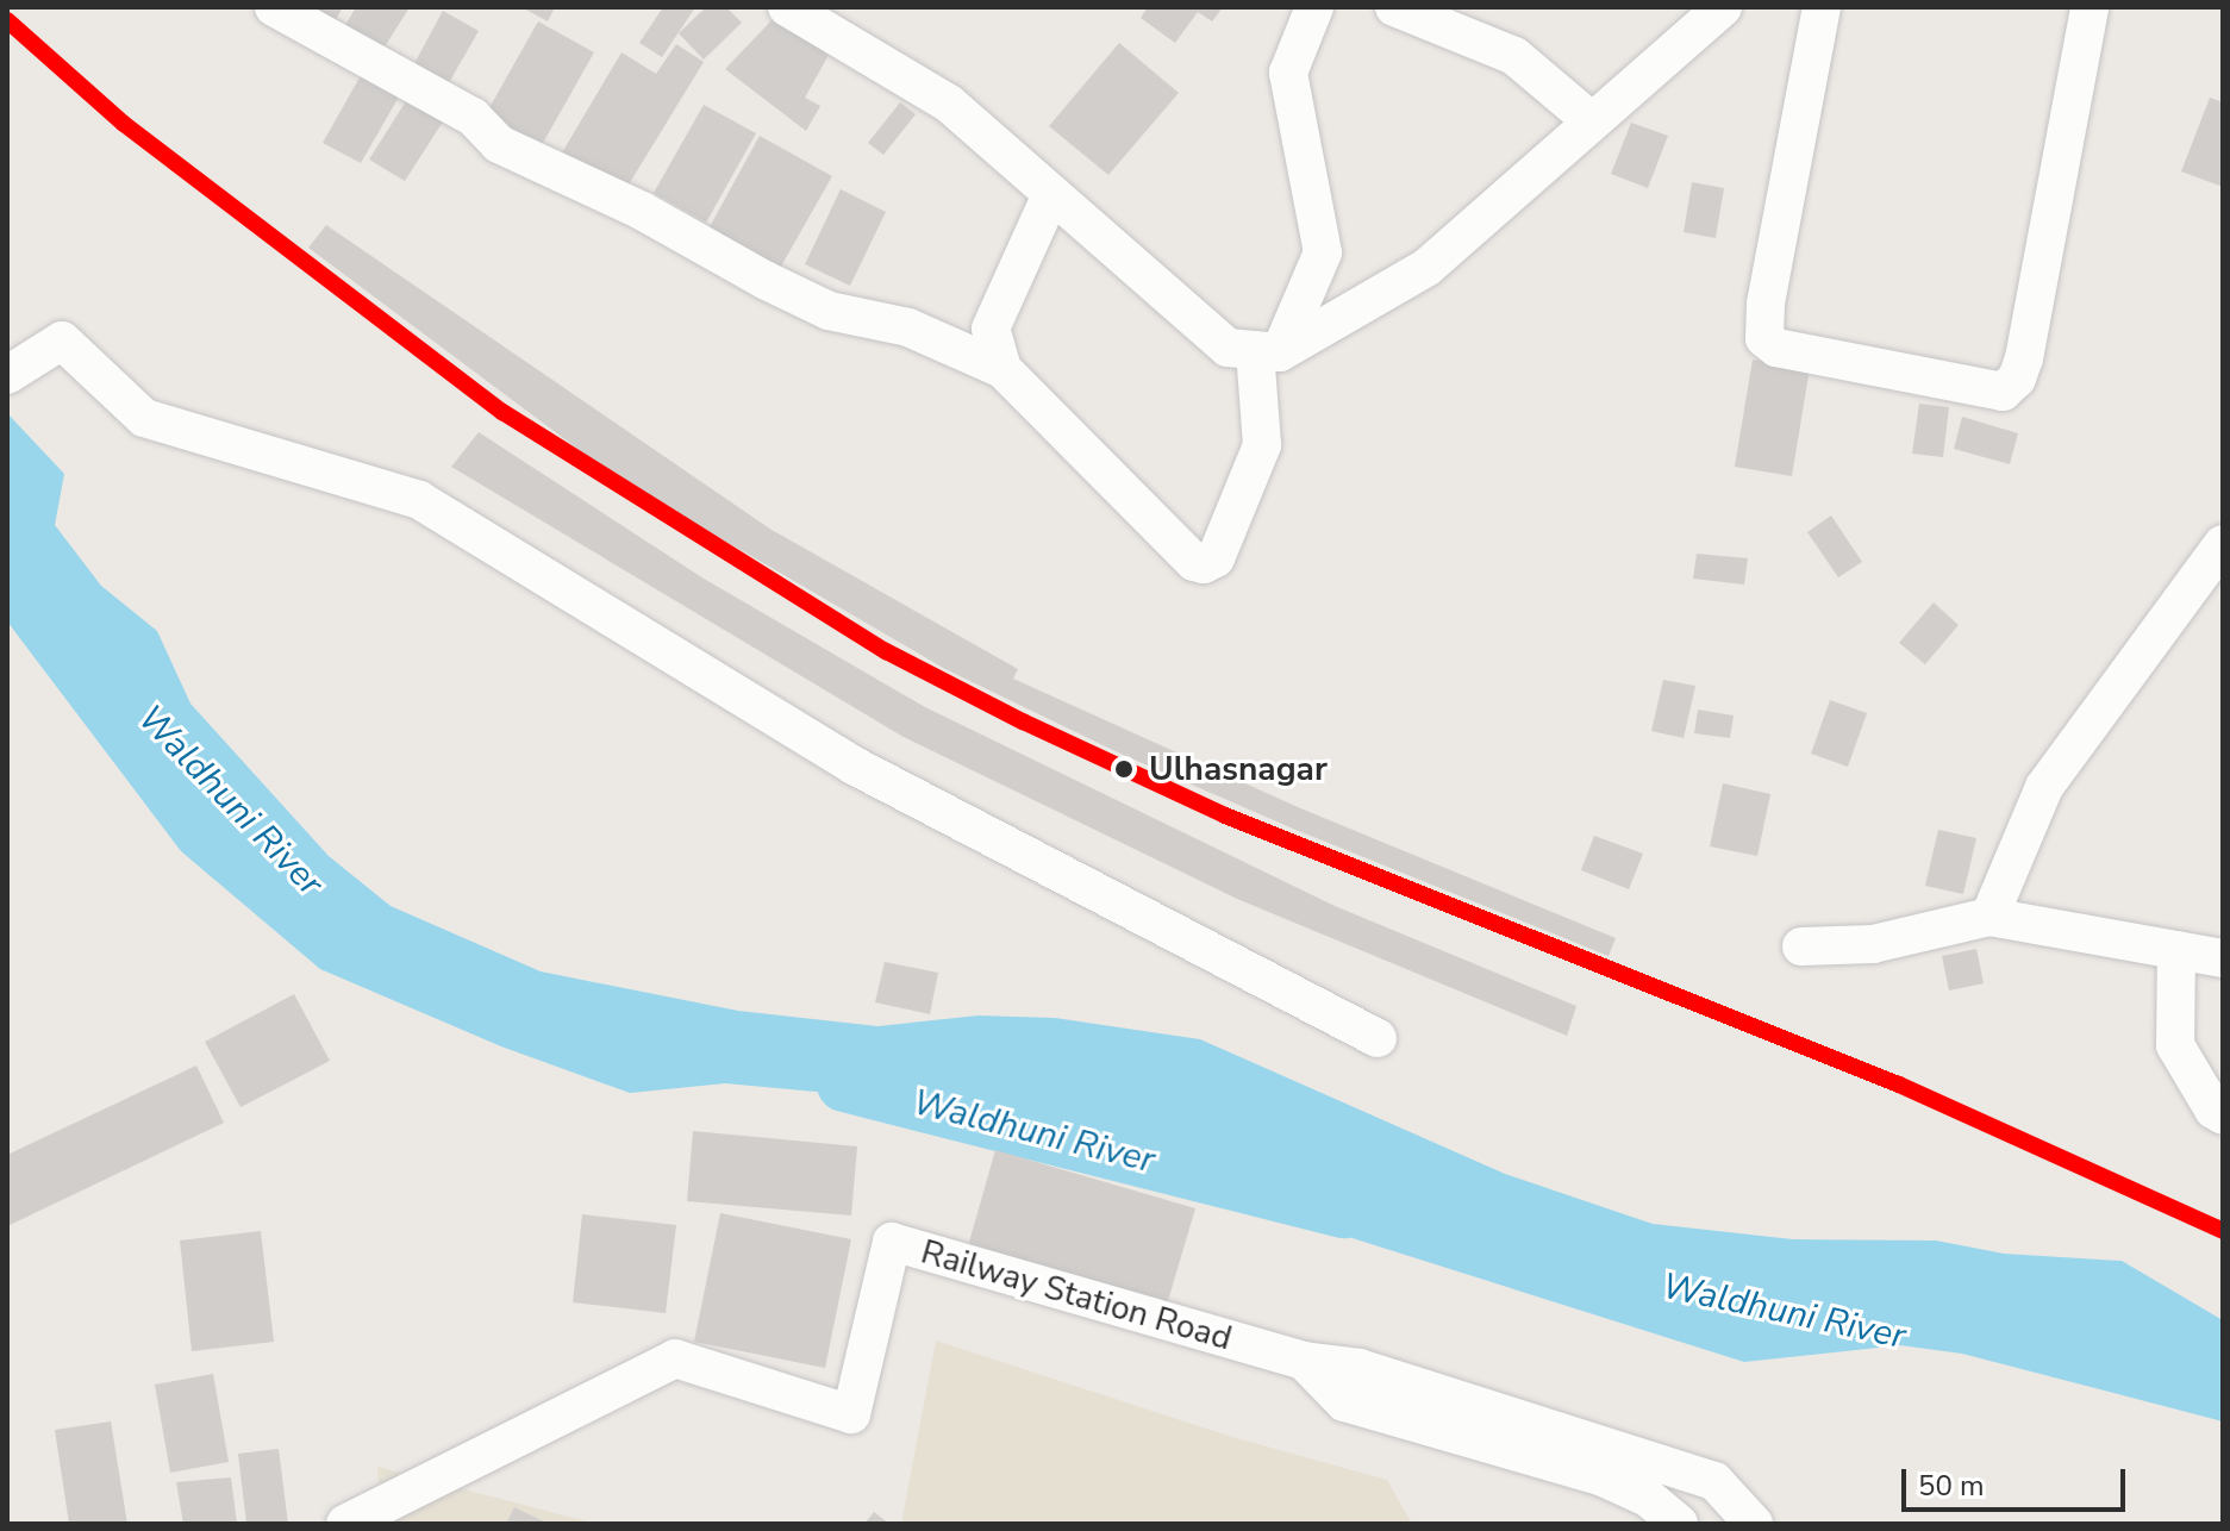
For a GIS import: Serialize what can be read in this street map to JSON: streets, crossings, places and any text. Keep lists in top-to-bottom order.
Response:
{
  "streets": {
    "street": ["Railway Station Road"]
  },
  "water": ["Waldhuni River"],
  "places": ["Ulhasnagar"],
  "scale_bar": "50 m"
}
